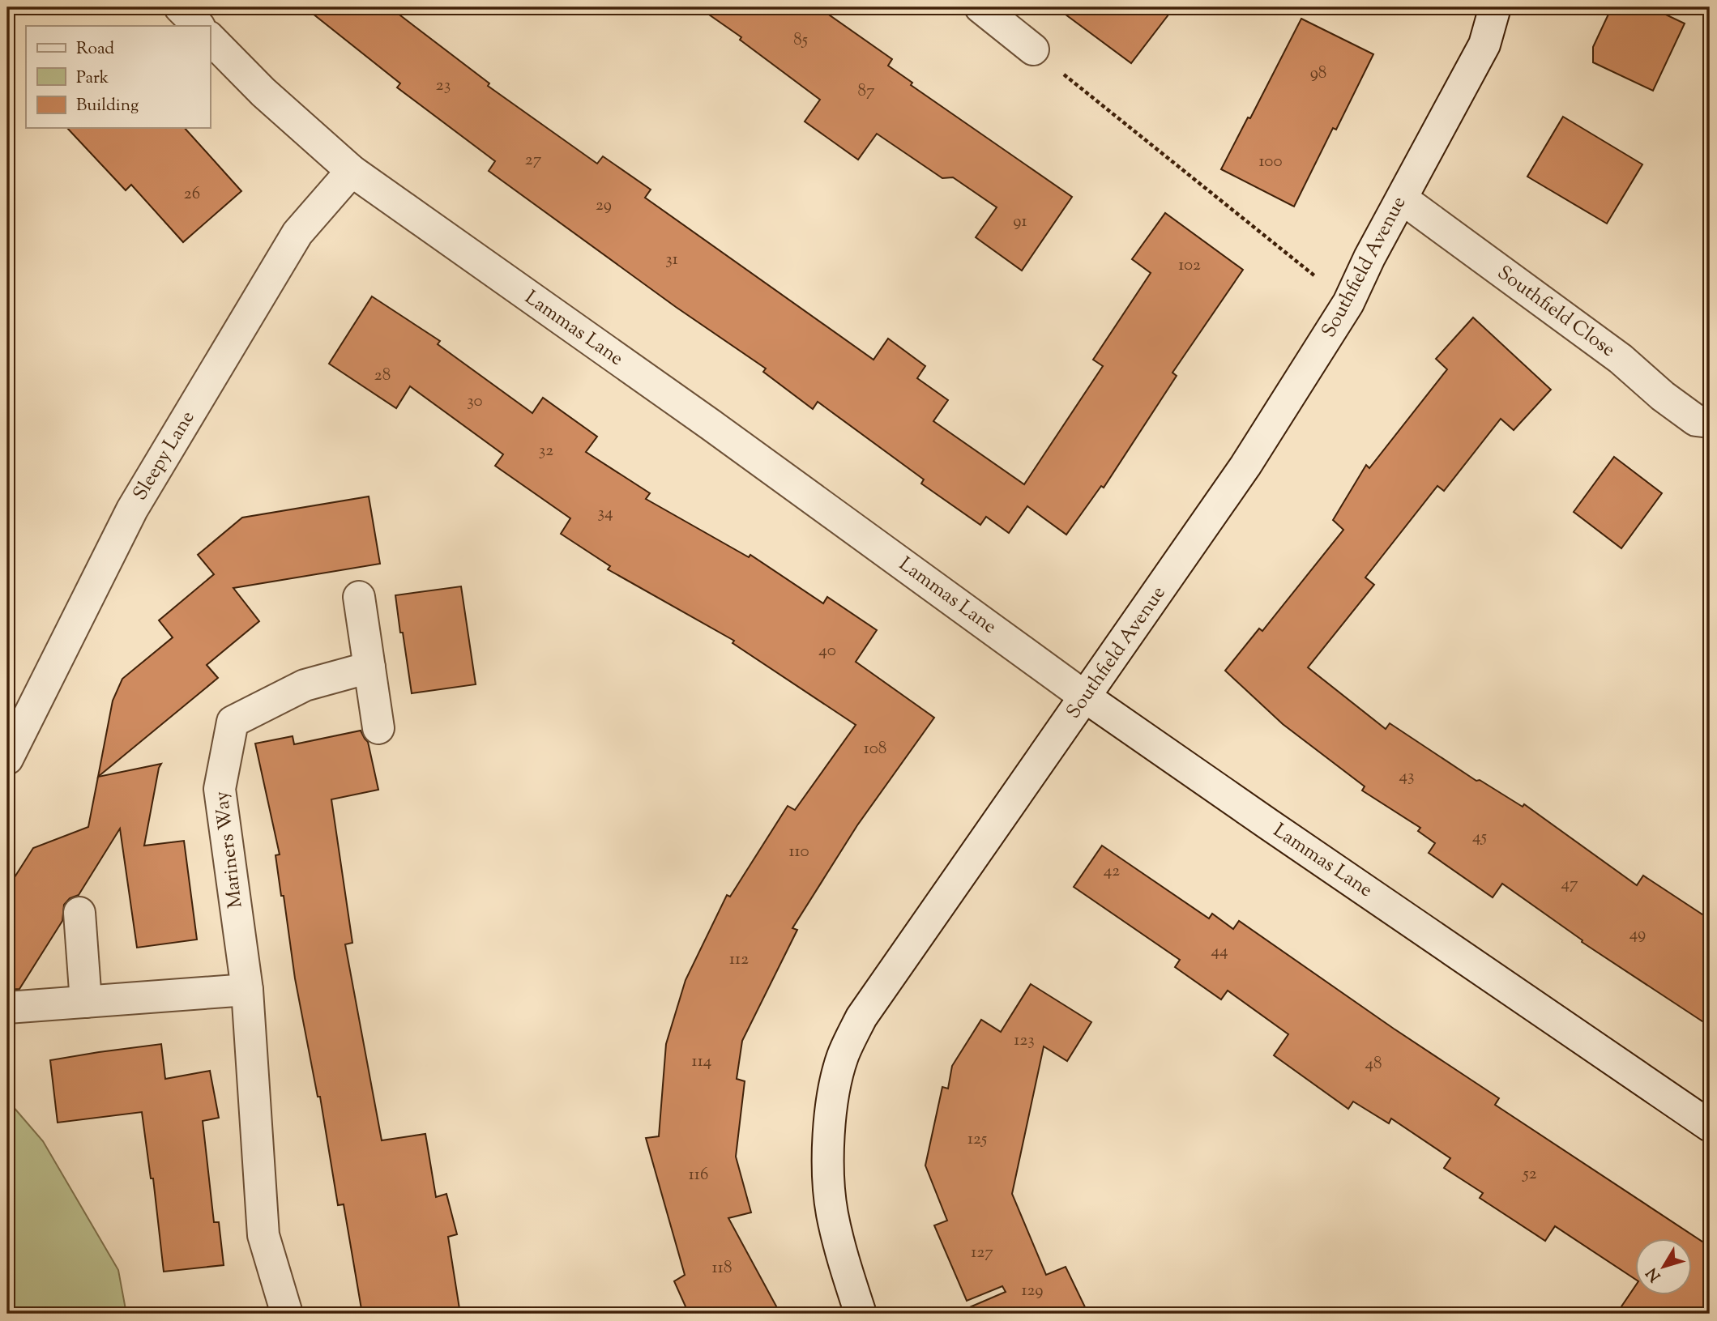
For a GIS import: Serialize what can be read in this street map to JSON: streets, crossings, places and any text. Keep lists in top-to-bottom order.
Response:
{
  "streets": {
    "street": [
      "Southfield Avenue",
      "Southfield Close",
      "Lammas Lane",
      "Sleepy Lane",
      "Mariners Way"
    ]
  },
  "crossings": [
    ["Southfield Avenue", "Southfield Close"],
    ["Southfield Avenue", "Lammas Lane"],
    ["Lammas Lane", "Sleepy Lane"]
  ],
  "house_numbers": [
    "85",
    "98",
    "23",
    "87",
    "27",
    "100",
    "26",
    "29",
    "91",
    "31",
    "102",
    "28",
    "30",
    "32",
    "34",
    "40",
    "108",
    "43",
    "45",
    "110",
    "42",
    "47",
    "49",
    "44",
    "112",
    "123",
    "114",
    "48",
    "125",
    "52",
    "116",
    "127",
    "118",
    "129"
  ],
  "legend": ["Road", "Park", "Building"],
  "north": "bottom left"
}
